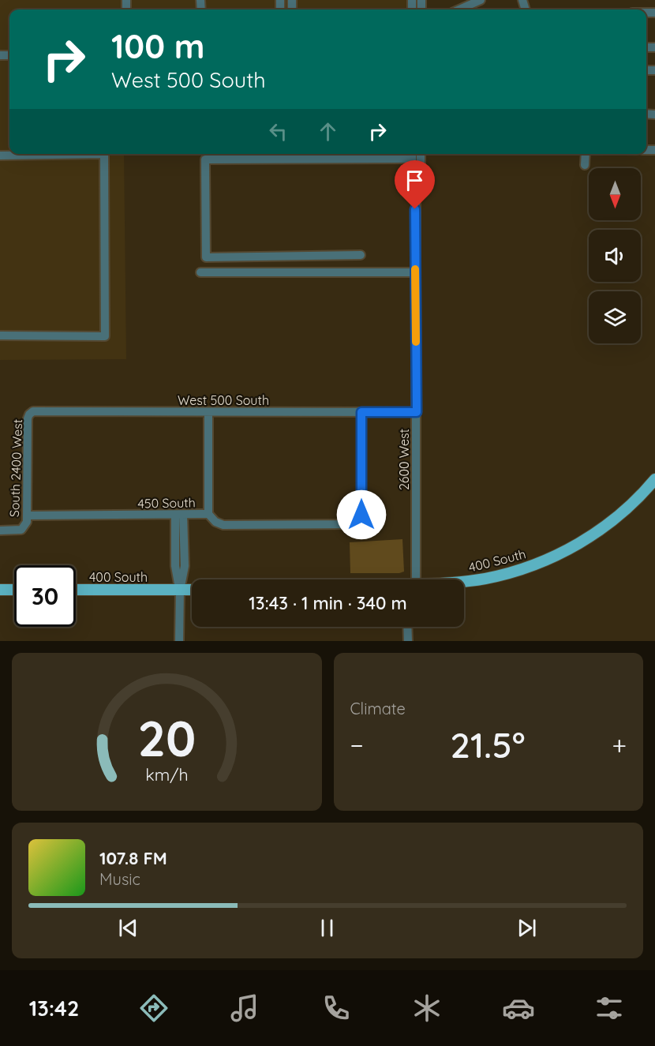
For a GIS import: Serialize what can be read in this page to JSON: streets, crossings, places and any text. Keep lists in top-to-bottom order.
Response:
{
  "streets": {
    "main road": ["400 South"],
    "street": [
      "West 500 South",
      "2600 West",
      "South 2400 West",
      "450 South"
    ]
  },
  "crossings": [
    ["West 500 South", "2600 West"],
    ["West 500 South", "South 2400 West"],
    ["West 500 South", "450 South"],
    ["South 2400 West", "450 South"]
  ],
  "north": "bottom",
  "page": {
    "turn": ["100 m", "West 500 South"],
    "limit": "30",
    "trip": "13:43 · 1 min · 340 m",
    "tile": "Climate",
    "heat": ["−", "21.5°", "+"],
    "song": ["107.8 FM", "Music"],
    "tabs": "13:42",
    "gauge": ["20", "km/h"]
  }
}
